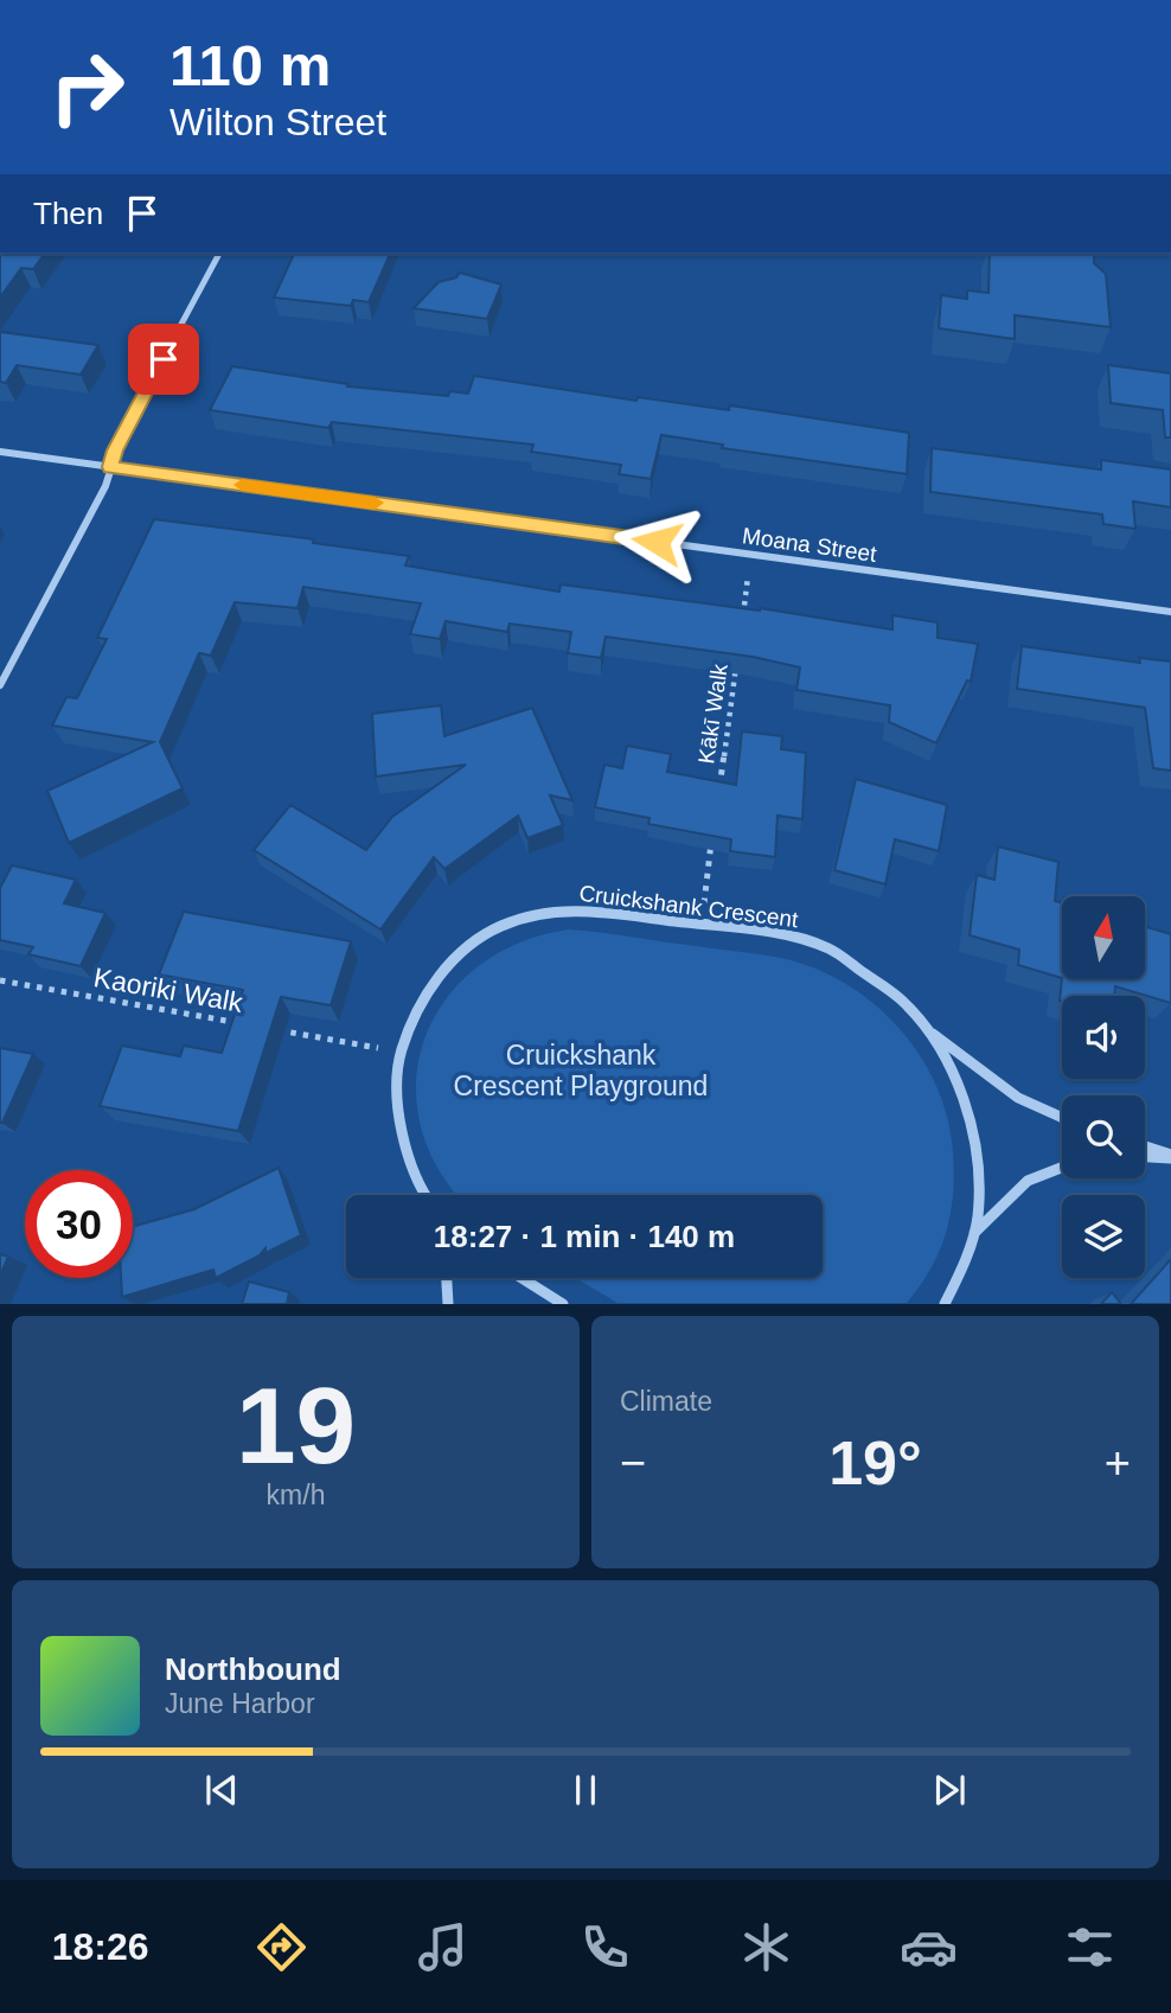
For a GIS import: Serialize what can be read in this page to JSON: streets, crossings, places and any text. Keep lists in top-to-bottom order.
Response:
{
  "streets": {
    "street": ["Moana Street", "Cruickshank Crescent"],
    "path": ["Kākī Walk", "Kaoriki Walk"]
  },
  "parks": ["Cruickshank Crescent Playground"],
  "north": "top",
  "page": {
    "turn": ["110 m", "Wilton Street"],
    "then": "Then",
    "limit": "30",
    "trip": "18:27 · 1 min · 140 m",
    "tile": [
      ["19", "km/h"],
      "Climate"
    ],
    "heat": ["−", "19°", "+"],
    "song": ["Northbound", "June Harbor"],
    "tabs": "18:26"
  }
}
